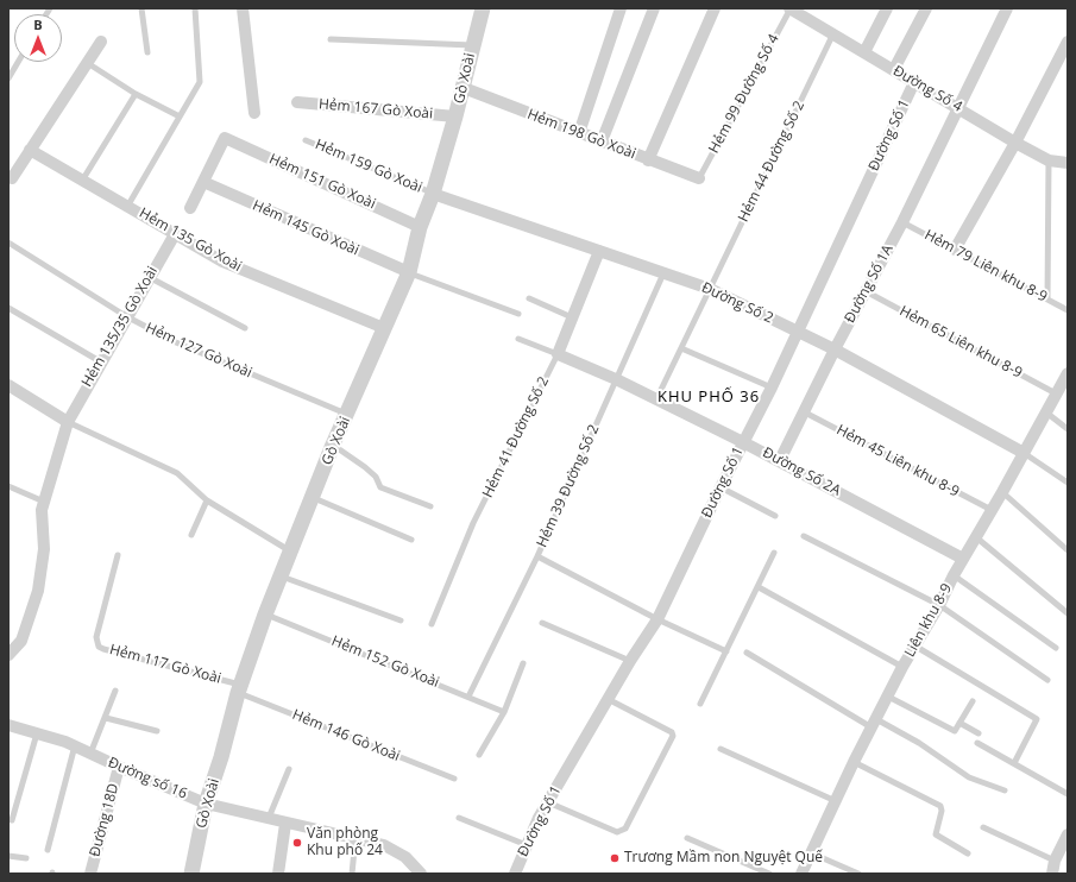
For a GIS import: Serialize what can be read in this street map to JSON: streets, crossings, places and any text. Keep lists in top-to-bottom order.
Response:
{
  "streets": {
    "street": [
      "Gò Xoài",
      "Đường Số 4",
      "Hẻm 167 Gò Xoài",
      "Hẻm 198 Gò Xoài",
      "Đường Số 1",
      "Hẻm 151 Gò Xoài",
      "Hẻm 145 Gò Xoài",
      "Hẻm 135 Gò Xoài",
      "Đường Số 1A",
      "Đường Số 2",
      "Hẻm 135/35 Gò Xoài",
      "Hẻm 41 Đường Số 2",
      "Đường Số 2A",
      "Liên khu 8-9",
      "Đường số 16",
      "Đường 18D"
    ],
    "lane": [
      "Hẻm 99 Đường Số 4",
      "Hẻm 44 Đường Số 2",
      "Hẻm 159 Gò Xoài",
      "Hẻm 79 Liên khu 8-9",
      "Hẻm 65 Liên khu 8-9",
      "Hẻm 127 Gò Xoài",
      "Hẻm 45 Liên khu 8-9",
      "Hẻm 39 Đường Số 2",
      "Hẻm 152 Gò Xoài",
      "Hẻm 117 Gò Xoài",
      "Hẻm 146 Gò Xoài"
    ]
  },
  "crossings": [
    ["Gò Xoài", "Hẻm 167 Gò Xoài"],
    ["Gò Xoài", "Hẻm 198 Gò Xoài"],
    ["Gò Xoài", "Hẻm 159 Gò Xoài"],
    ["Gò Xoài", "Hẻm 151 Gò Xoài"],
    ["Gò Xoài", "Hẻm 145 Gò Xoài"],
    ["Gò Xoài", "Hẻm 135 Gò Xoài"],
    ["Gò Xoài", "Đường Số 2"],
    ["Gò Xoài", "Hẻm 127 Gò Xoài"],
    ["Gò Xoài", "Hẻm 152 Gò Xoài"],
    ["Gò Xoài", "Hẻm 117 Gò Xoài"],
    ["Gò Xoài", "Hẻm 146 Gò Xoài"],
    ["Gò Xoài", "Đường số 16"],
    ["Đường Số 4", "Hẻm 99 Đường Số 4"],
    ["Đường Số 4", "Đường Số 1"],
    ["Đường Số 4", "Hẻm 44 Đường Số 2"],
    ["Đường Số 4", "Đường Số 1A"],
    ["Hẻm 99 Đường Số 4", "Hẻm 198 Gò Xoài"],
    ["Đường Số 1", "Đường Số 2"],
    ["Đường Số 1", "Đường Số 2A"],
    ["Hẻm 44 Đường Số 2", "Đường Số 2"],
    ["Hẻm 44 Đường Số 2", "Đường Số 2A"],
    ["Hẻm 159 Gò Xoài", "Đường Số 2"],
    ["Hẻm 151 Gò Xoài", "Hẻm 145 Gò Xoài"],
    ["Hẻm 135 Gò Xoài", "Hẻm 135/35 Gò Xoài"],
    ["Hẻm 79 Liên khu 8-9", "Đường Số 1A"],
    ["Đường Số 1A", "Đường Số 2"],
    ["Đường Số 1A", "Hẻm 65 Liên khu 8-9"],
    ["Đường Số 1A", "Hẻm 45 Liên khu 8-9"],
    ["Đường Số 1A", "Đường Số 2A"],
    ["Đường Số 2", "Hẻm 41 Đường Số 2"],
    ["Đường Số 2", "Hẻm 39 Đường Số 2"],
    ["Đường Số 2", "Liên khu 8-9"],
    ["Hẻm 135/35 Gò Xoài", "Hẻm 127 Gò Xoài"],
    ["Hẻm 65 Liên khu 8-9", "Liên khu 8-9"],
    ["Hẻm 41 Đường Số 2", "Đường Số 2A"],
    ["Hẻm 45 Liên khu 8-9", "Liên khu 8-9"],
    ["Đường Số 2A", "Hẻm 39 Đường Số 2"],
    ["Đường Số 2A", "Liên khu 8-9"],
    ["Hẻm 39 Đường Số 2", "Hẻm 152 Gò Xoài"],
    ["Hẻm 117 Gò Xoài", "Hẻm 146 Gò Xoài"],
    ["Đường số 16", "Đường 18D"]
  ],
  "districts": ["KHU PHỐ 36"],
  "places": ["Văn phòng Khu phố 24", "Trương Mầm non Nguyệt Quế"],
  "north": "top"
}
